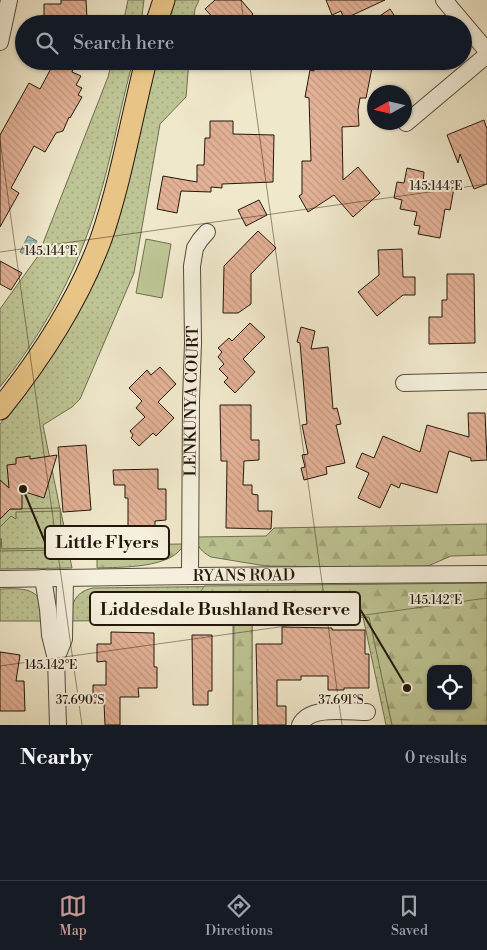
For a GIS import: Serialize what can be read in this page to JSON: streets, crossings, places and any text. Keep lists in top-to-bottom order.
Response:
{
  "streets": {
    "street": ["LENKUNYA COURT", "RYANS ROAD"]
  },
  "crossings": [
    ["LENKUNYA COURT", "RYANS ROAD"]
  ],
  "places": ["Little Flyers", "Liddesdale Bushland Reserve"],
  "north": "left",
  "page": {
    "search": "Search here",
    "heading": ["Nearby", "0 results"],
    "nav": ["Map", "Directions", "Saved"]
  },
  "coordinates": [
    "145.144°E",
    "145.142°E",
    "37.690°S",
    "37.691°S"
  ]
}
